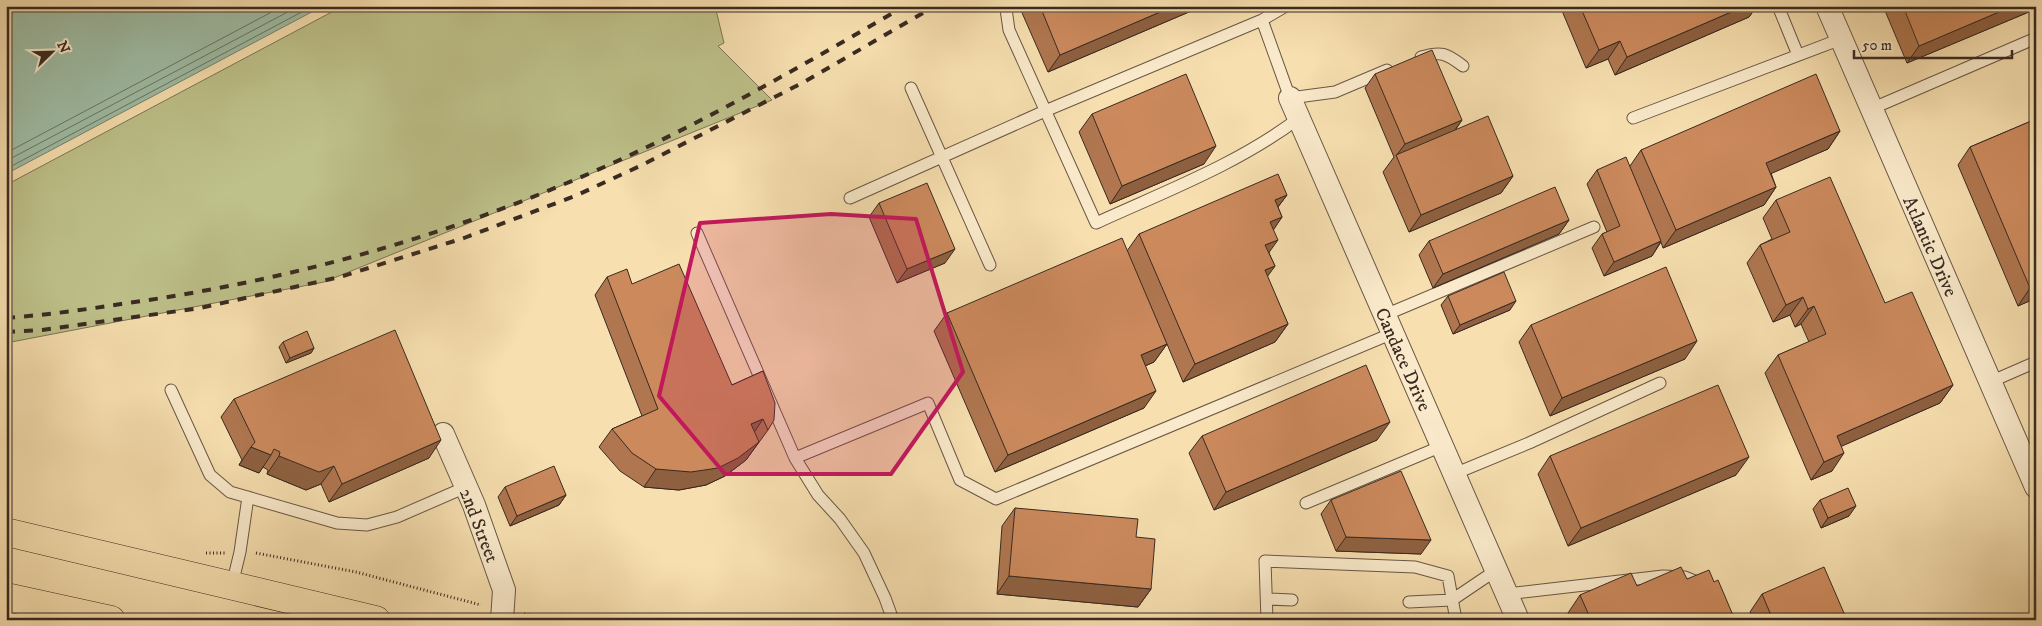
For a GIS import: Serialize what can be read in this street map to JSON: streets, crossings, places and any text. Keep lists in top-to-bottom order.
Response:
{
  "streets": {
    "street": ["Atlantic Drive", "Candace Drive", "2nd Street"]
  },
  "scale_bar": "50 m",
  "north": "top right"
}
